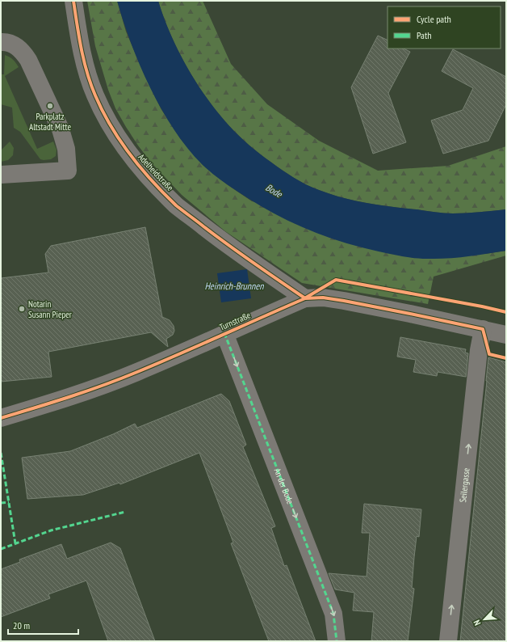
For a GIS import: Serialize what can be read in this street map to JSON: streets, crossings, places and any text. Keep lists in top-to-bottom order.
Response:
{
  "streets": {
    "street": [
      "Adelheidstraße",
      "Turnstraße",
      "Seilergasse",
      "An der Bode"
    ]
  },
  "crossings": [
    ["Adelheidstraße", "Turnstraße"],
    ["Turnstraße", "Seilergasse"],
    ["Turnstraße", "An der Bode"]
  ],
  "one_way": ["Seilergasse", "An der Bode"],
  "water": ["Bode", "Heinrich-Brunnen"],
  "places": ["Parkplatz Altstadt Mitte", "Notarin Susann Pieper"],
  "legend": ["Cycle path", "Path"],
  "scale_bar": "20 m",
  "north": "bottom left"
}
